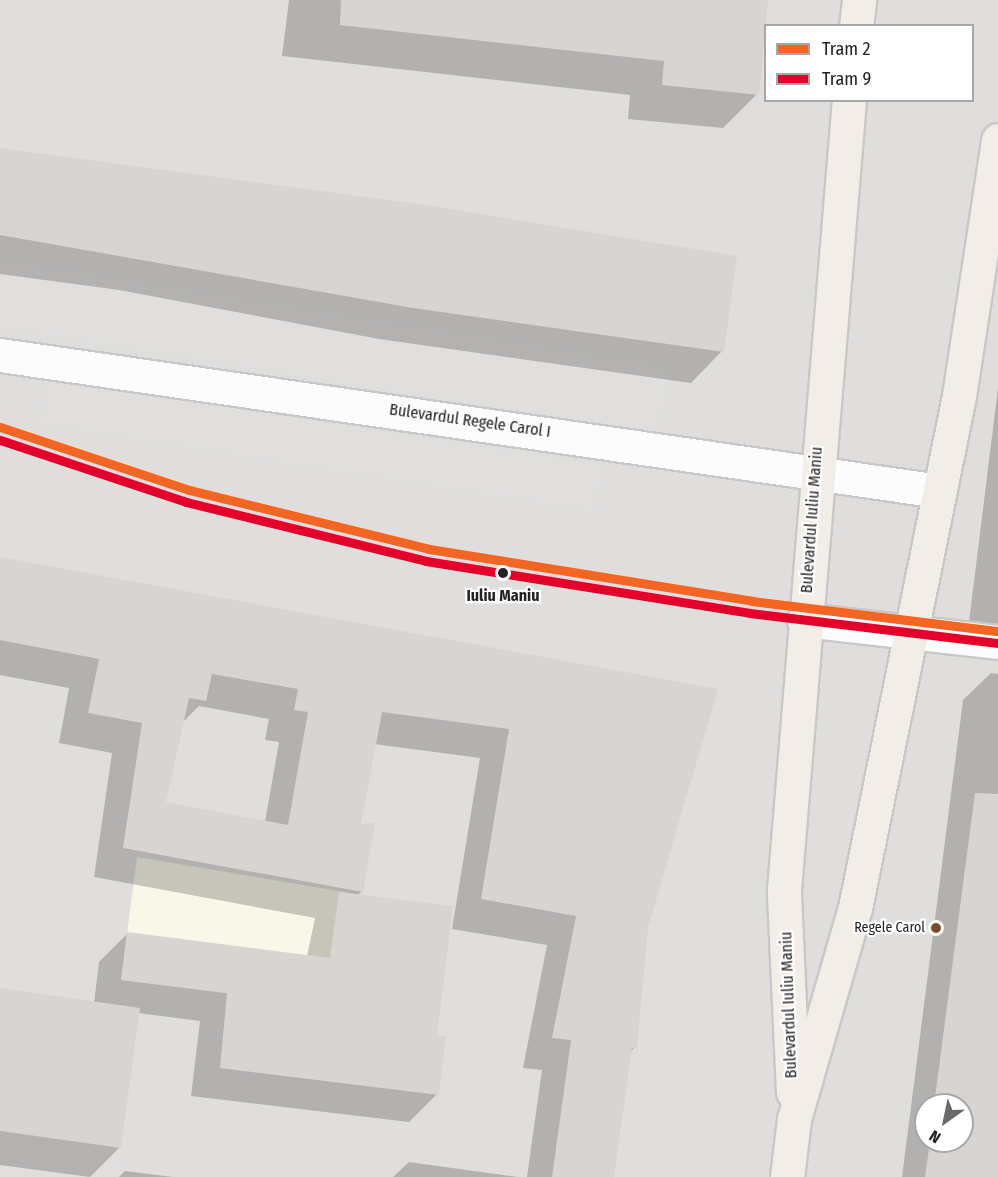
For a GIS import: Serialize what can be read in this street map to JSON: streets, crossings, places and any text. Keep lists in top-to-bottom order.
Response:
{
  "streets": {
    "main road": ["Bulevardul Iuliu Maniu"],
    "street": ["Bulevardul Regele Carol I"]
  },
  "crossings": [
    ["Bulevardul Regele Carol I", "Bulevardul Iuliu Maniu"]
  ],
  "places": ["Iuliu Maniu", "Regele Carol"],
  "lines": ["tram line 2", "tram line 9"],
  "legend": ["Tram 2", "Tram 9"],
  "north": "bottom left"
}
